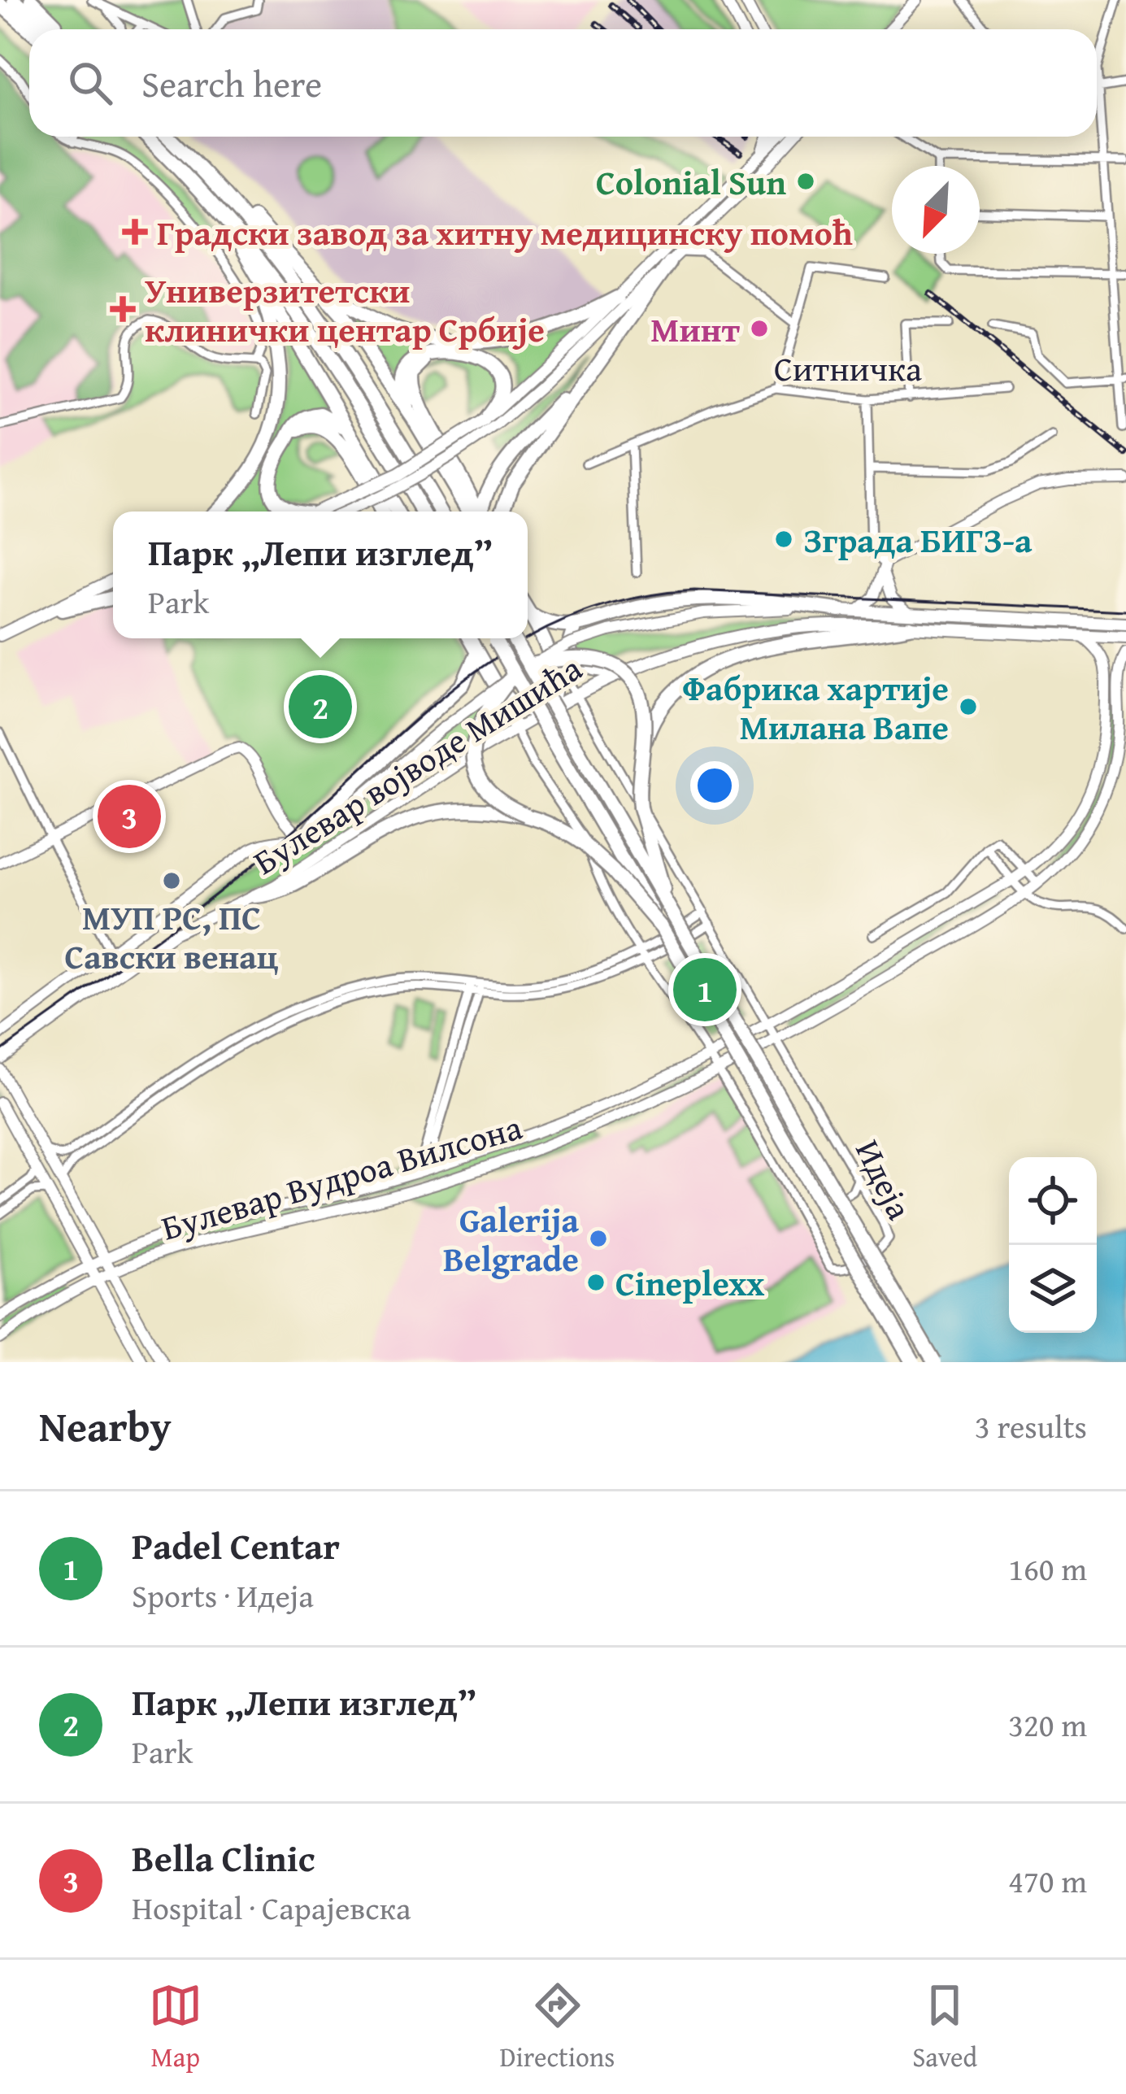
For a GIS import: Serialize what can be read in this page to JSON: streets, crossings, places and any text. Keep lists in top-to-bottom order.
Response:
{
  "streets": {
    "main road": ["Булевар војводе Мишића", "Булевар Вудроа Вилсона"],
    "street": ["Ситничка", "Идеја"]
  },
  "crossings": [
    ["Булевар војводе Мишића", "Булевар Вудроа Вилсона"],
    ["Булевар војводе Мишића", "Идеја"],
    ["Булевар Вудроа Вилсона", "Идеја"]
  ],
  "places": {
    "other": [
      "Colonial Sun",
      "Минт",
      "Зграда БИГЗ-а",
      "Фабрика хартије Милана Вапе",
      "МУП РС, ПС Савски венац",
      "Galerija Belgrade",
      "Cineplexx"
    ],
    "health": ["Градски завод за хитну медицинску помоћ", "Универзитетски клинички центар Србије"]
  },
  "north": "bottom left",
  "page": {
    "search": "Search here",
    "popup": ["Парк „Лепи изглед”", "Park"],
    "pins": ["2", "3", "1"],
    "heading": ["Nearby", "3 results"],
    "list": [
      {
        "mark": "1",
        "name": "Padel Centar",
        "note": "Sports · Идеја",
        "value": "160 m"
      },
      {
        "mark": "2",
        "name": "Парк „Лепи изглед”",
        "note": "Park",
        "value": "320 m"
      },
      {
        "mark": "3",
        "name": "Bella Clinic",
        "note": "Hospital · Сарајевска",
        "value": "470 m"
      }
    ],
    "nav": ["Map", "Directions", "Saved"]
  }
}
